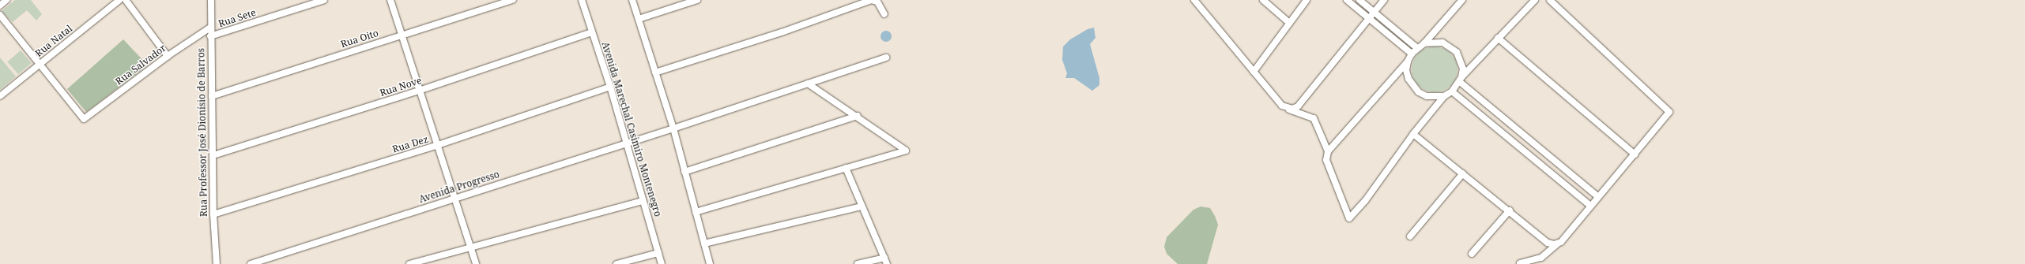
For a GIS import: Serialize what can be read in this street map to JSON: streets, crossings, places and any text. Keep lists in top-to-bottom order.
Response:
{
  "streets": {
    "street": [
      "Rua Sete",
      "Rua Oito",
      "Rua Natal",
      "Rua Salvador",
      "Rua Nove",
      "Avenida Marechal Casimiro Montenegro",
      "Rua Professor José Dionísio de Barros",
      "Rua Dez",
      "Avenida Progresso"
    ]
  },
  "crossings": [
    ["Rua Sete", "Rua Professor José Dionísio de Barros"],
    ["Rua Oito", "Rua Professor José Dionísio de Barros"],
    ["Rua Natal", "Rua Salvador"],
    ["Rua Salvador", "Rua Professor José Dionísio de Barros"],
    ["Rua Nove", "Avenida Marechal Casimiro Montenegro"],
    ["Rua Nove", "Rua Professor José Dionísio de Barros"],
    ["Avenida Marechal Casimiro Montenegro", "Rua Dez"],
    ["Avenida Marechal Casimiro Montenegro", "Avenida Progresso"],
    ["Rua Professor José Dionísio de Barros", "Rua Dez"]
  ]
}
